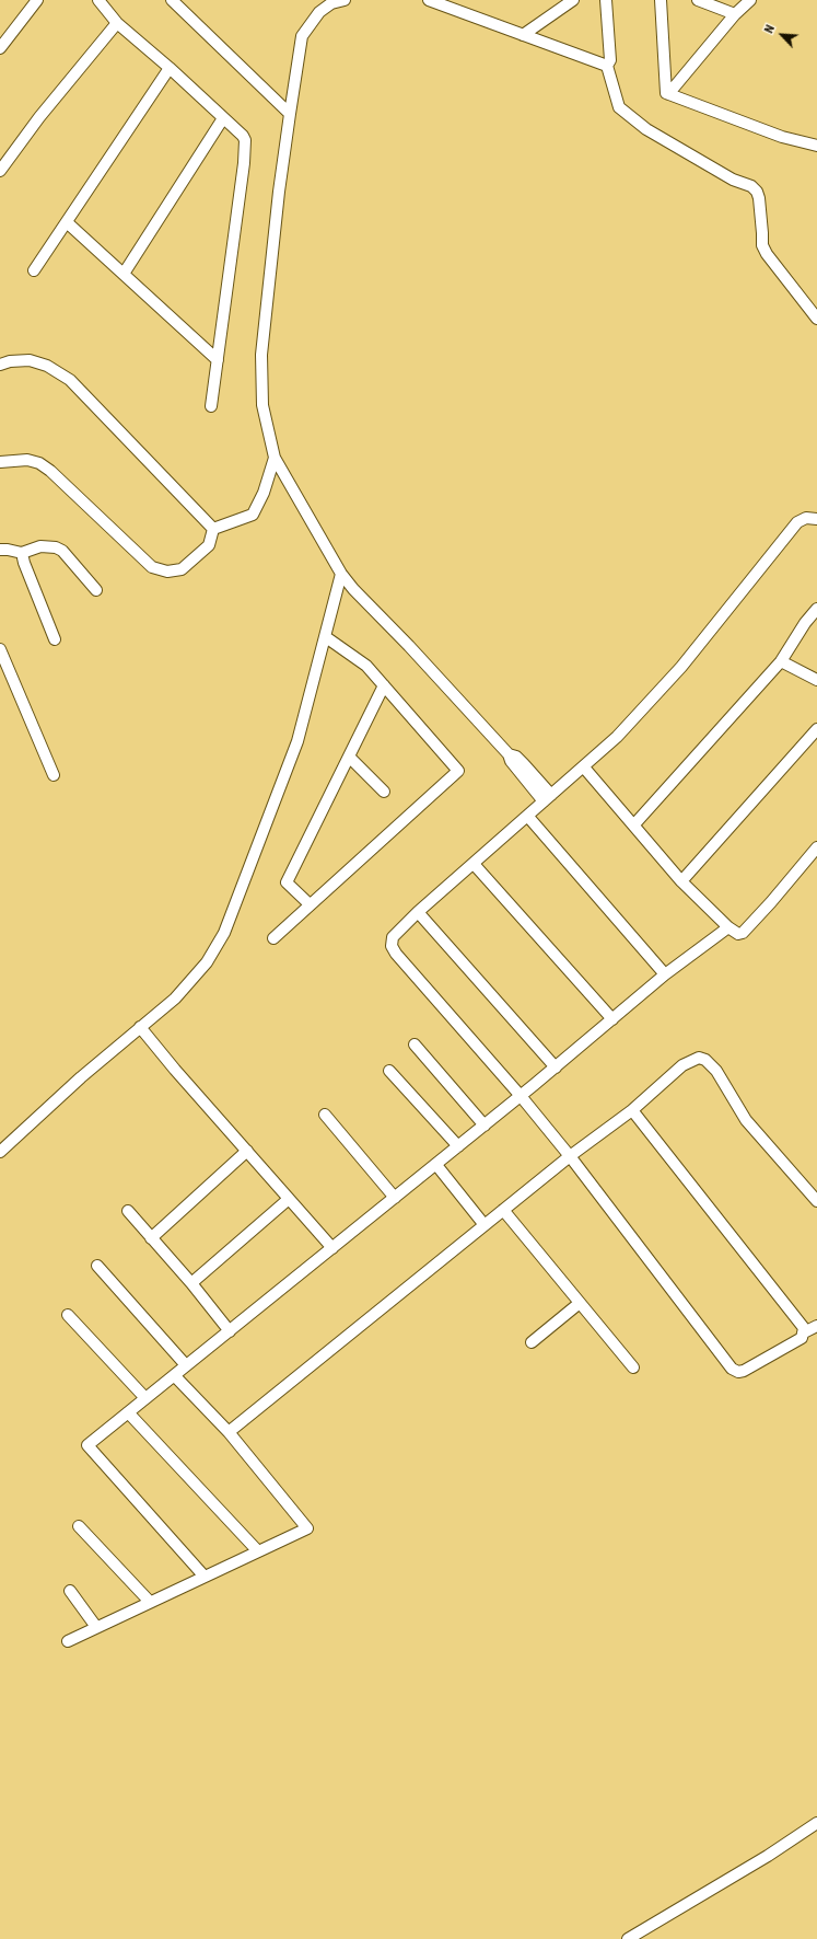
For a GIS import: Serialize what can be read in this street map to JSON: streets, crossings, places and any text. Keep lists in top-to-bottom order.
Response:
{
  "north": "top left"
}
